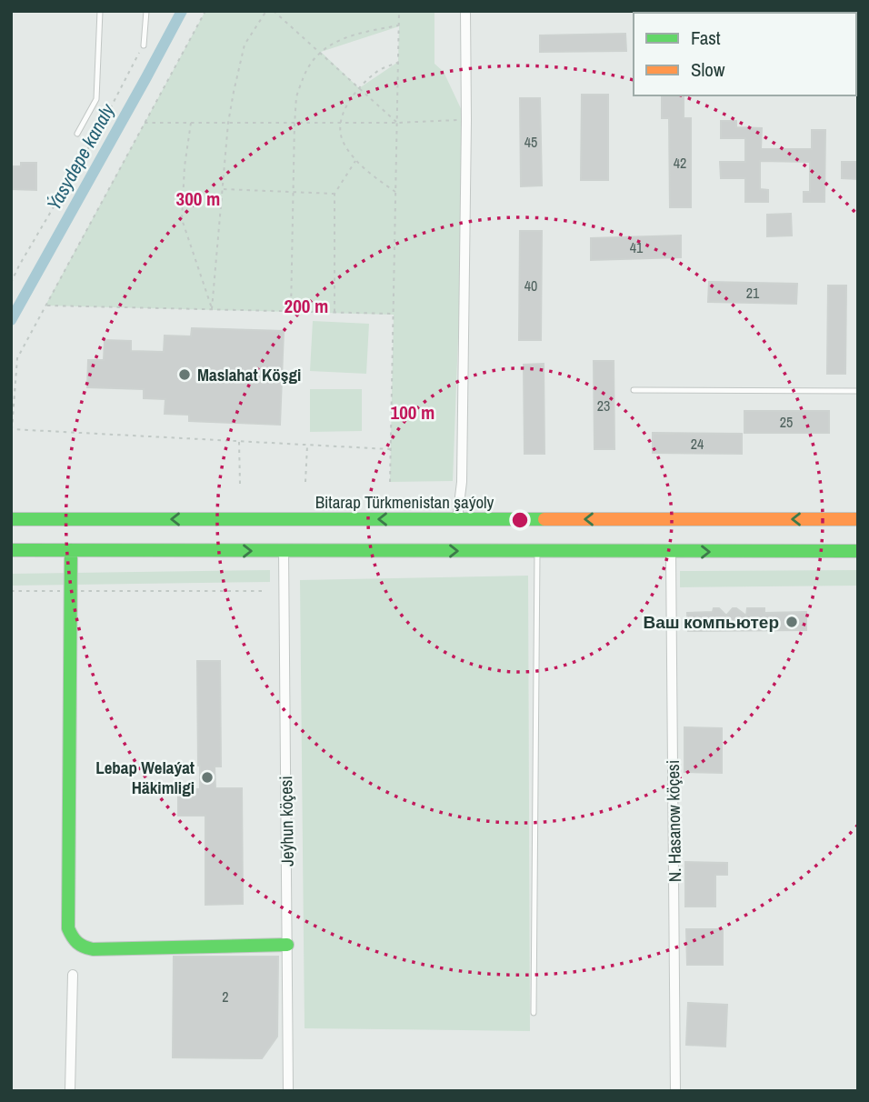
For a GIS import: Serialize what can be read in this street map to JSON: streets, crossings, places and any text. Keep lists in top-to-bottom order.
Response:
{
  "streets": {
    "main road": ["Bitarap Türkmenistan şaýoly"],
    "street": ["Jeýhun köçesi", "N. Hasanow köçesi"]
  },
  "water": ["Ýasydepe kanaly"],
  "places": ["Maslahat Köşgi", "Ваш компьютер", "Lebap Welaýat Häkimligi"],
  "house_numbers": [
    "45",
    "42",
    "41",
    "40",
    "21",
    "23",
    "25",
    "24",
    "2"
  ],
  "legend": ["Fast", "Slow"],
  "rings": ["300 m", "200 m", "100 m"]
}
